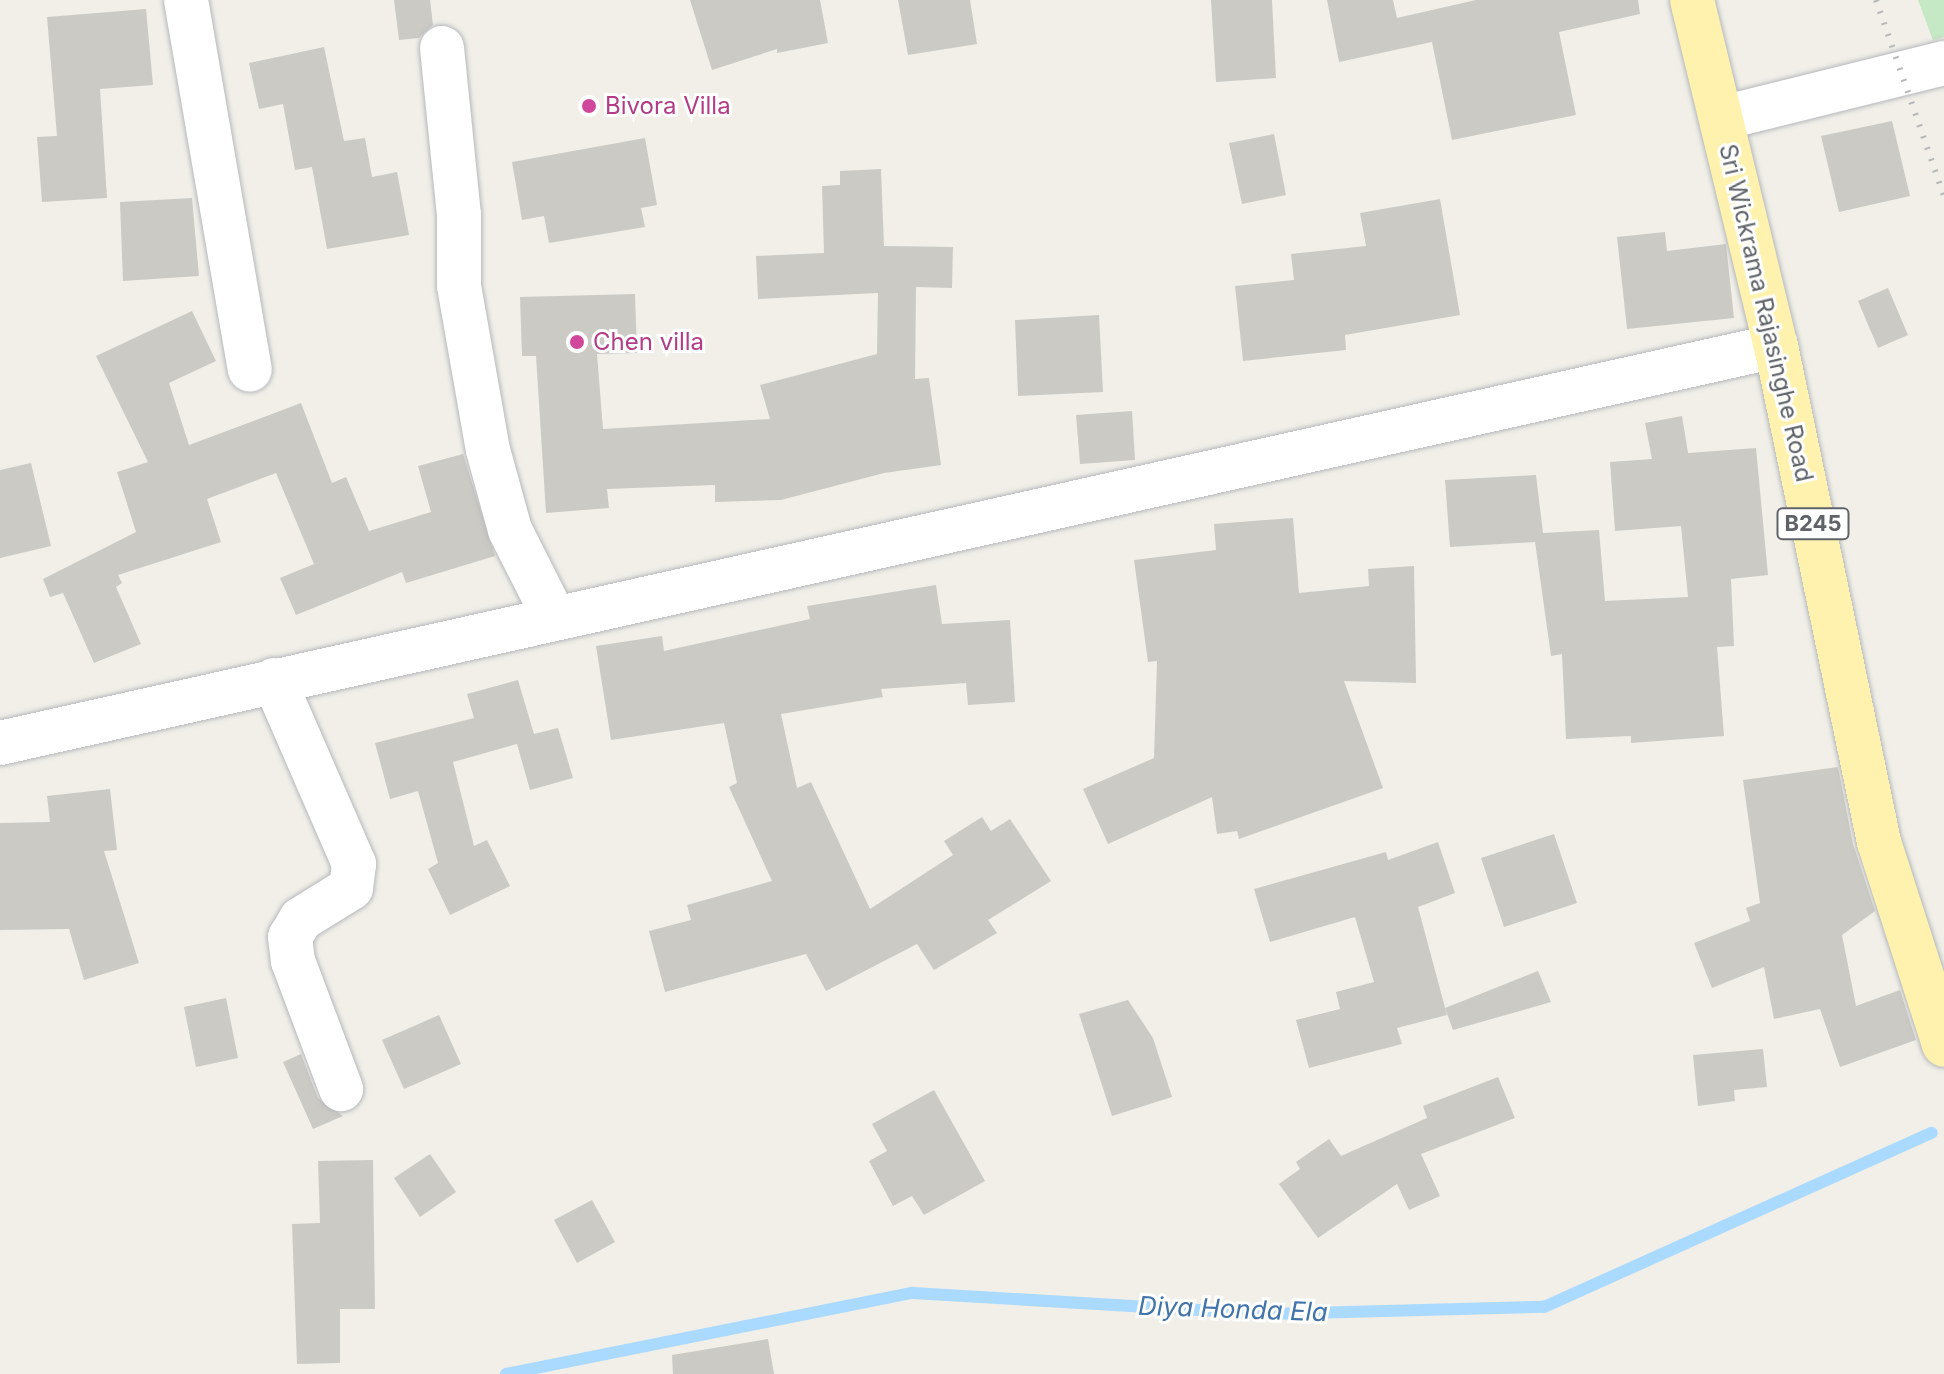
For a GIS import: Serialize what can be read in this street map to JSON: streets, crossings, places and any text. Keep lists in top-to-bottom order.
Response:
{
  "streets": {
    "main road": ["Sri Wickrama Rajasinghe Road", "B245"]
  },
  "water": ["Diya Honda Ela"],
  "places": ["Bivora Villa", "Chen villa"]
}
